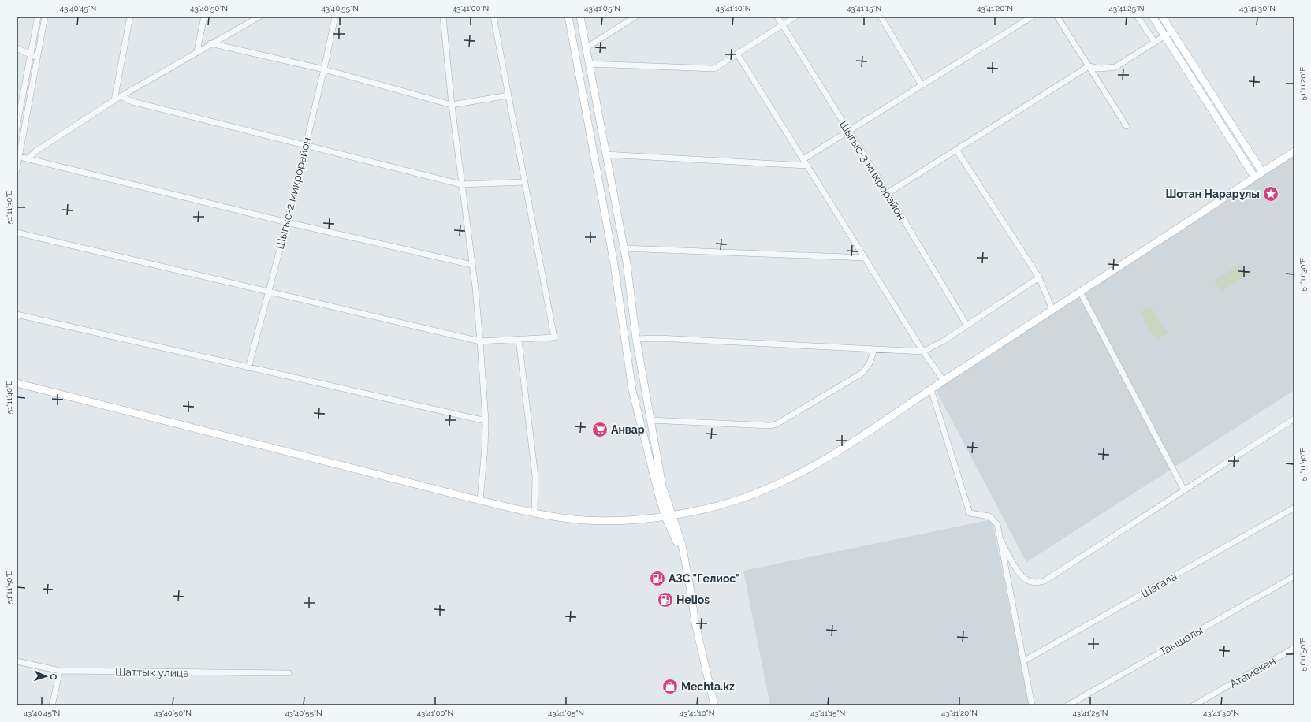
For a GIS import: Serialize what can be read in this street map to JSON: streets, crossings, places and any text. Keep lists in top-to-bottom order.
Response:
{
  "streets": {
    "street": [
      "Шыгыс-3 микрорайон",
      "Шыгыс-2 микрорайон",
      "Шагала",
      "Тамшалы",
      "Шаттык улица",
      "Атамекен"
    ]
  },
  "places": {
    "place": ["Шотан Нарарұлы"],
    "supermarket": ["Анвар"],
    "fuel station": ["АЗС \"Гелиос\"", "Helios"],
    "shop": ["Mechta.kz"]
  },
  "north": "right",
  "coordinates": [
    "43°40'45\"N",
    "43°40'50\"N",
    "43°40'55\"N",
    "43°41'00\"N",
    "43°41'05\"N",
    "43°41'10\"N",
    "43°41'15\"N",
    "43°41'20\"N",
    "43°41'25\"N",
    "43°41'30\"N",
    "51°11'20\"E",
    "51°11'30\"E",
    "51°11'40\"E",
    "51°11'50\"E"
  ]
}
